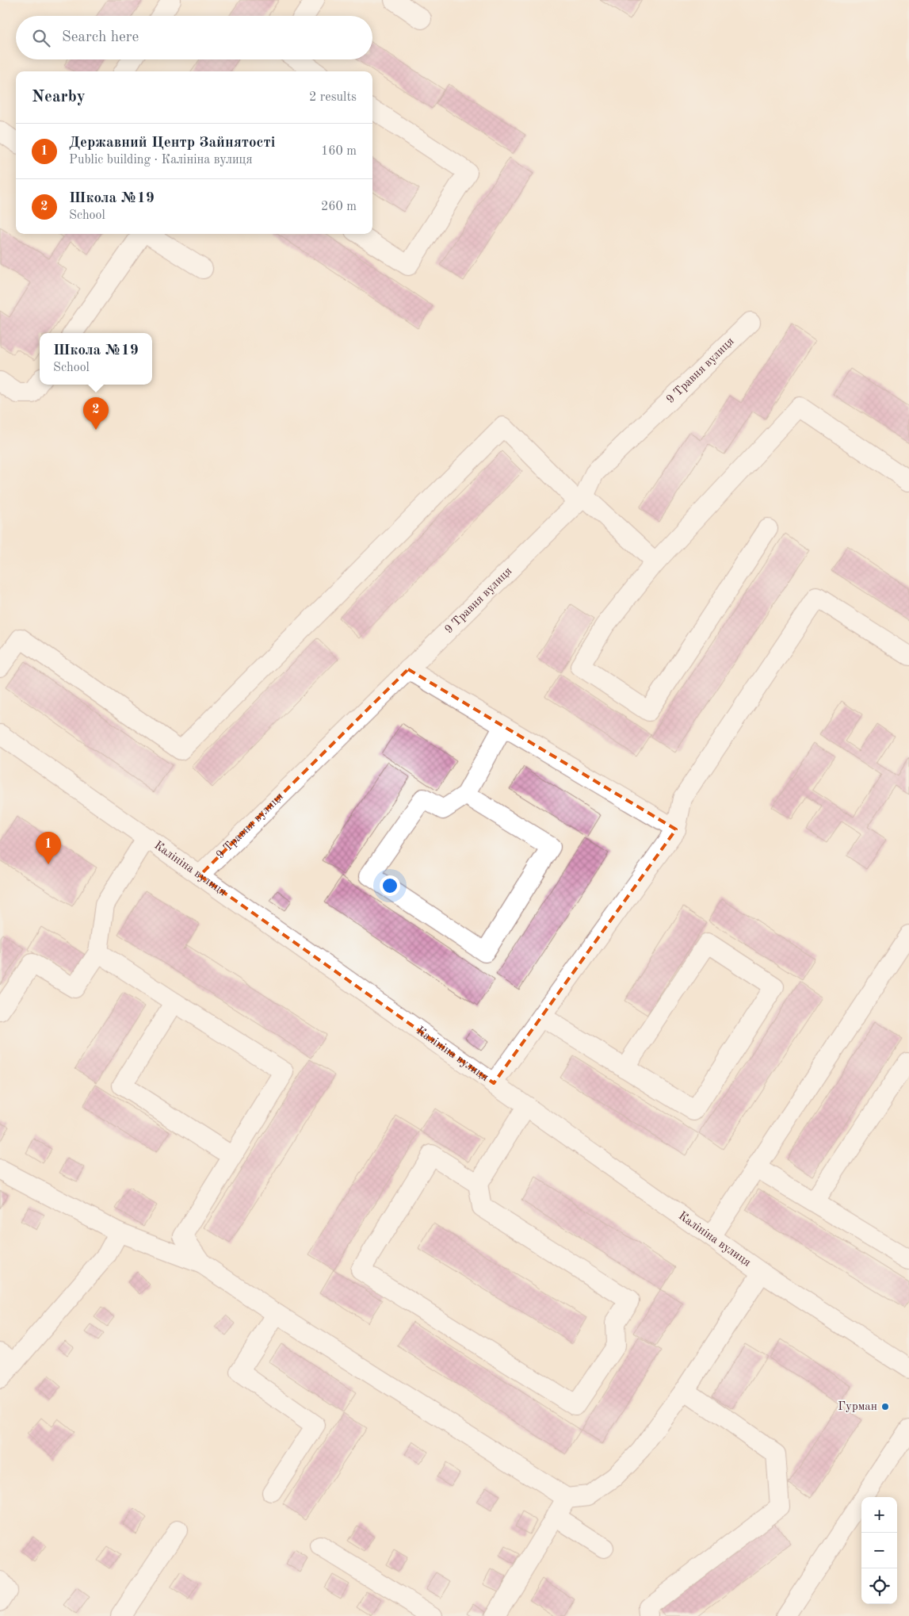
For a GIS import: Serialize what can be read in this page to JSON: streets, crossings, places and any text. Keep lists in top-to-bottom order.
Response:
{
  "streets": {
    "street": ["9 Травня вулиця", "Калініна вулиця"]
  },
  "crossings": [
    ["9 Травня вулиця", "Калініна вулиця"]
  ],
  "places": ["Гурман"],
  "page": {
    "search": "Search here",
    "heading": ["Nearby", "2 results"],
    "list": [
      {
        "mark": "1",
        "name": "Державний Центр Зайнятості",
        "note": "Public building · Калініна вулиця",
        "value": "160 m"
      },
      {
        "mark": "2",
        "name": "Школа №19",
        "note": "School",
        "value": "260 m"
      }
    ],
    "popup": ["Школа №19", "School"],
    "pins": ["2", "1"],
    "map_buttons": ["+", "−"]
  }
}
